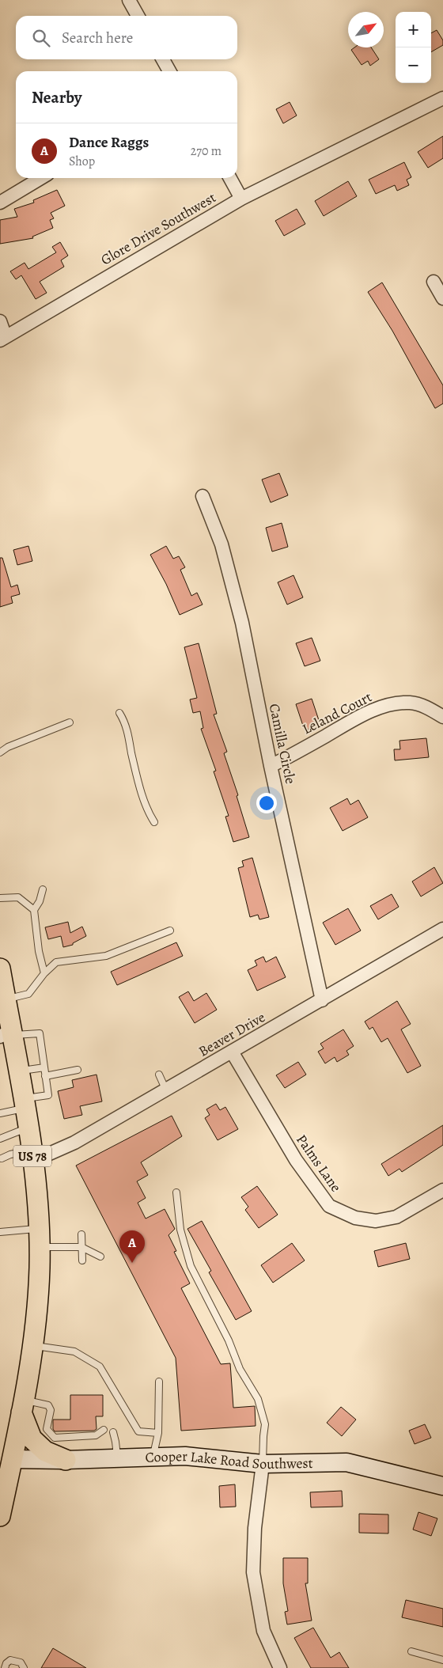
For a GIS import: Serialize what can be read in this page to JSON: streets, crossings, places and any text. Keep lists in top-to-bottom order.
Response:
{
  "streets": {
    "main road": ["US 78"],
    "street": [
      "Glore Drive Southwest",
      "Leland Court",
      "Camilla Circle",
      "Beaver Drive",
      "Palms Lane",
      "Cooper Lake Road Southwest"
    ]
  },
  "crossings": [
    ["Leland Court", "Camilla Circle"],
    ["Camilla Circle", "Beaver Drive"],
    ["Beaver Drive", "US 78"],
    ["Beaver Drive", "Palms Lane"],
    ["US 78", "Cooper Lake Road Southwest"]
  ],
  "north": "top right",
  "page": {
    "map_buttons": ["+", "−"],
    "search": "Search here",
    "heading": "Nearby",
    "list": [
      {
        "mark": "A",
        "name": "Dance Raggs",
        "note": "Shop",
        "value": "270 m"
      }
    ],
    "pins": "A"
  }
}
